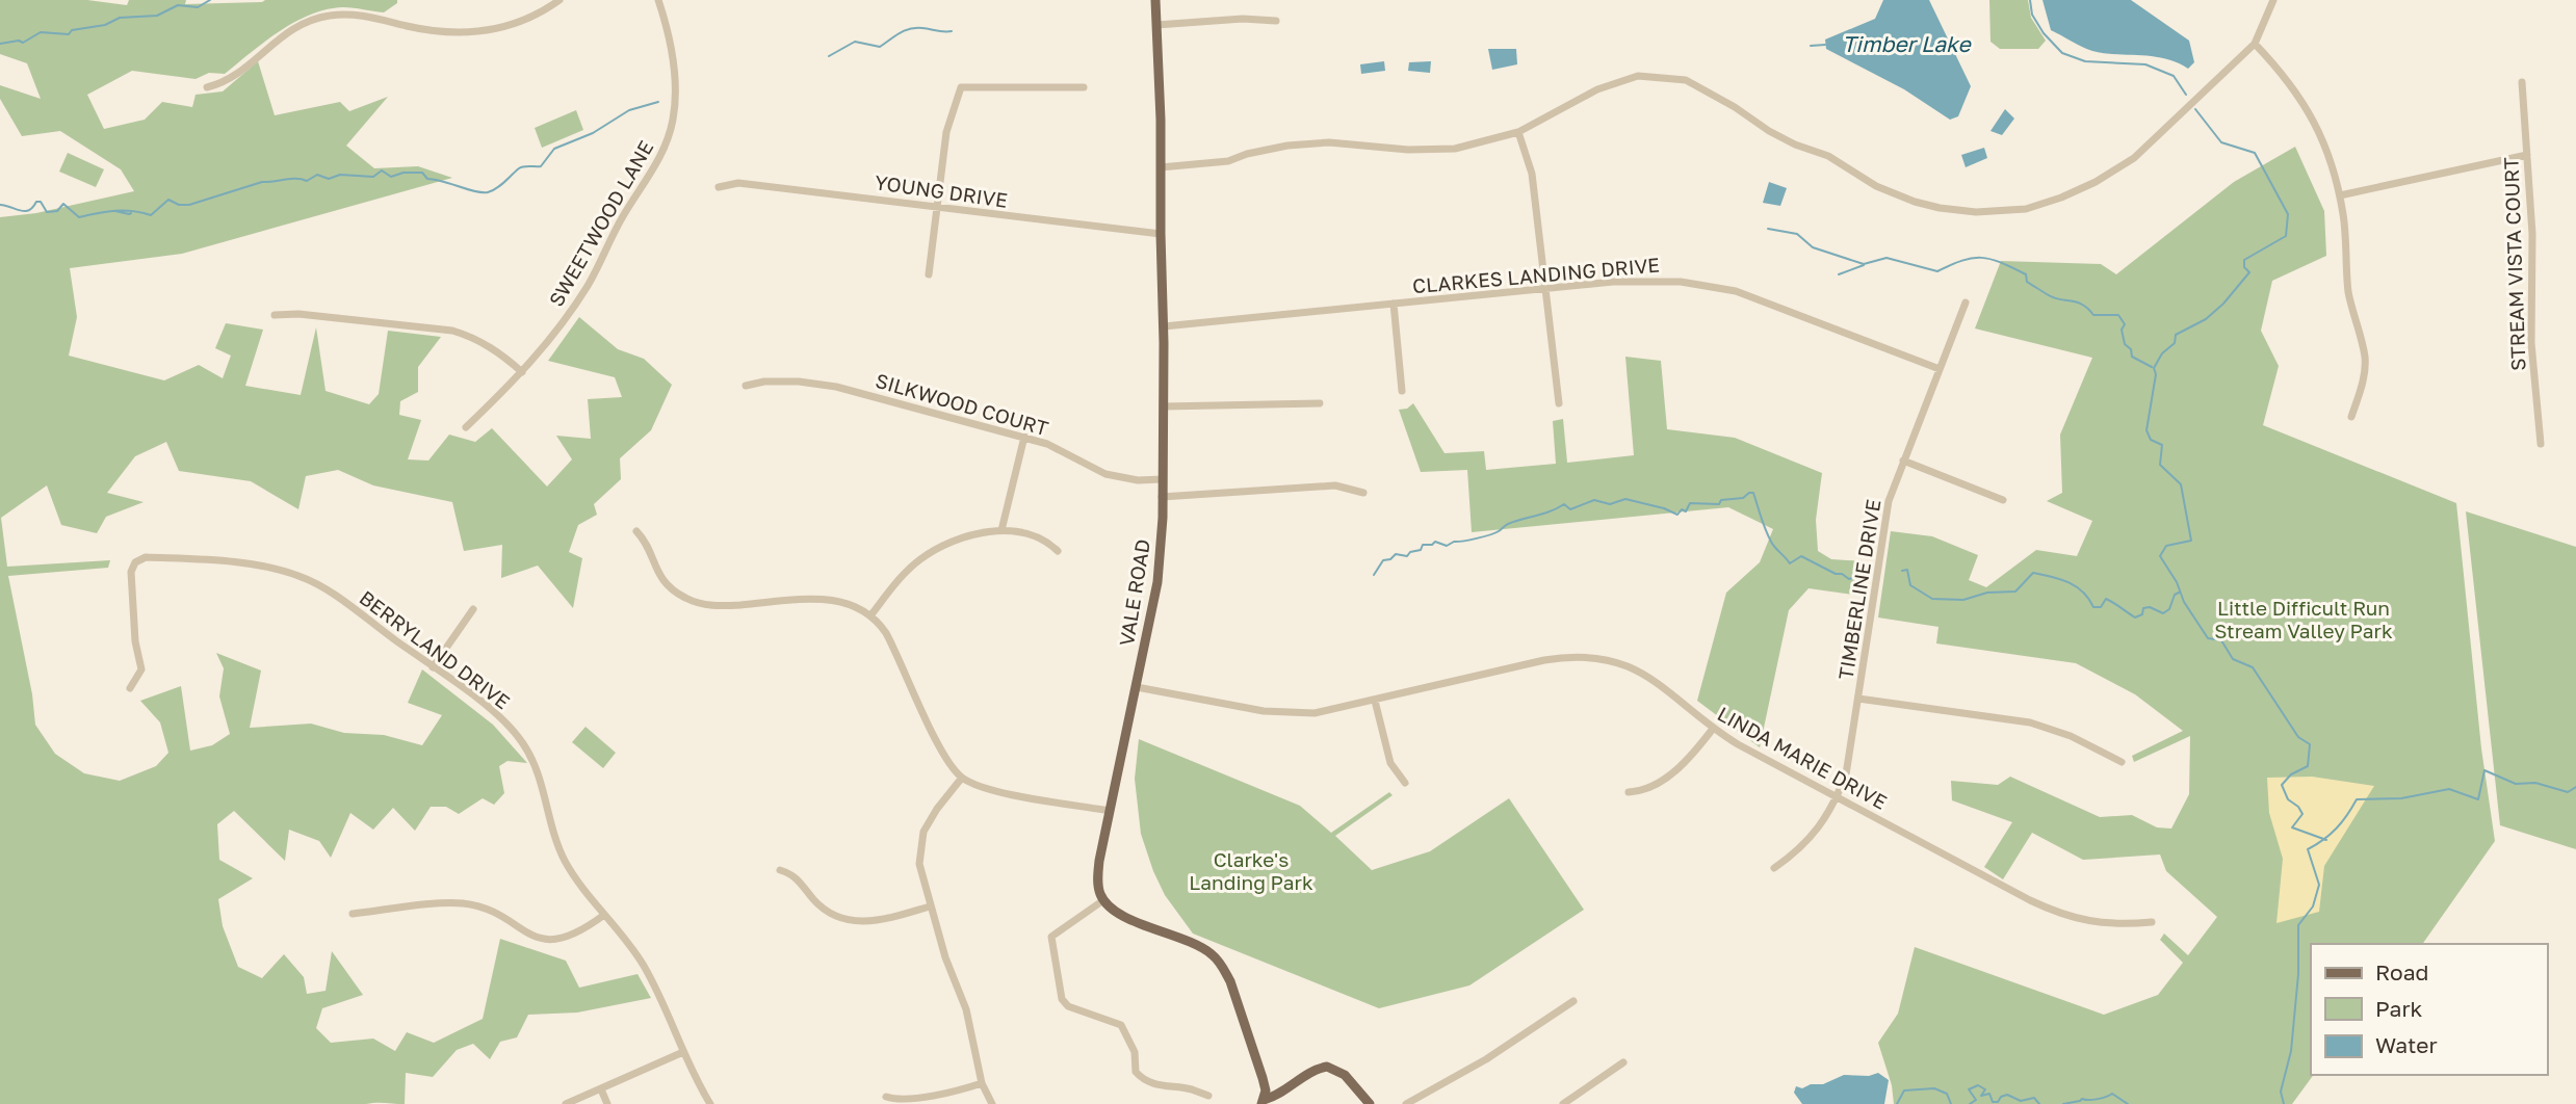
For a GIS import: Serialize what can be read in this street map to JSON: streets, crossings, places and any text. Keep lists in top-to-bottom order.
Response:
{
  "streets": {
    "main road": ["VALE ROAD"],
    "street": [
      "YOUNG DRIVE",
      "SWEETWOOD LANE",
      "STREAM VISTA COURT",
      "CLARKES LANDING DRIVE",
      "SILKWOOD COURT",
      "TIMBERLINE DRIVE",
      "BERRYLAND DRIVE",
      "LINDA MARIE DRIVE"
    ]
  },
  "crossings": [
    ["YOUNG DRIVE", "VALE ROAD"],
    ["CLARKES LANDING DRIVE", "TIMBERLINE DRIVE"],
    ["CLARKES LANDING DRIVE", "VALE ROAD"],
    ["SILKWOOD COURT", "VALE ROAD"],
    ["TIMBERLINE DRIVE", "LINDA MARIE DRIVE"],
    ["VALE ROAD", "LINDA MARIE DRIVE"]
  ],
  "water": ["Timber Lake"],
  "parks": ["Little Difficult Run Stream Valley Park", "Clarke's Landing Park"],
  "legend": ["Road", "Park", "Water"]
}
